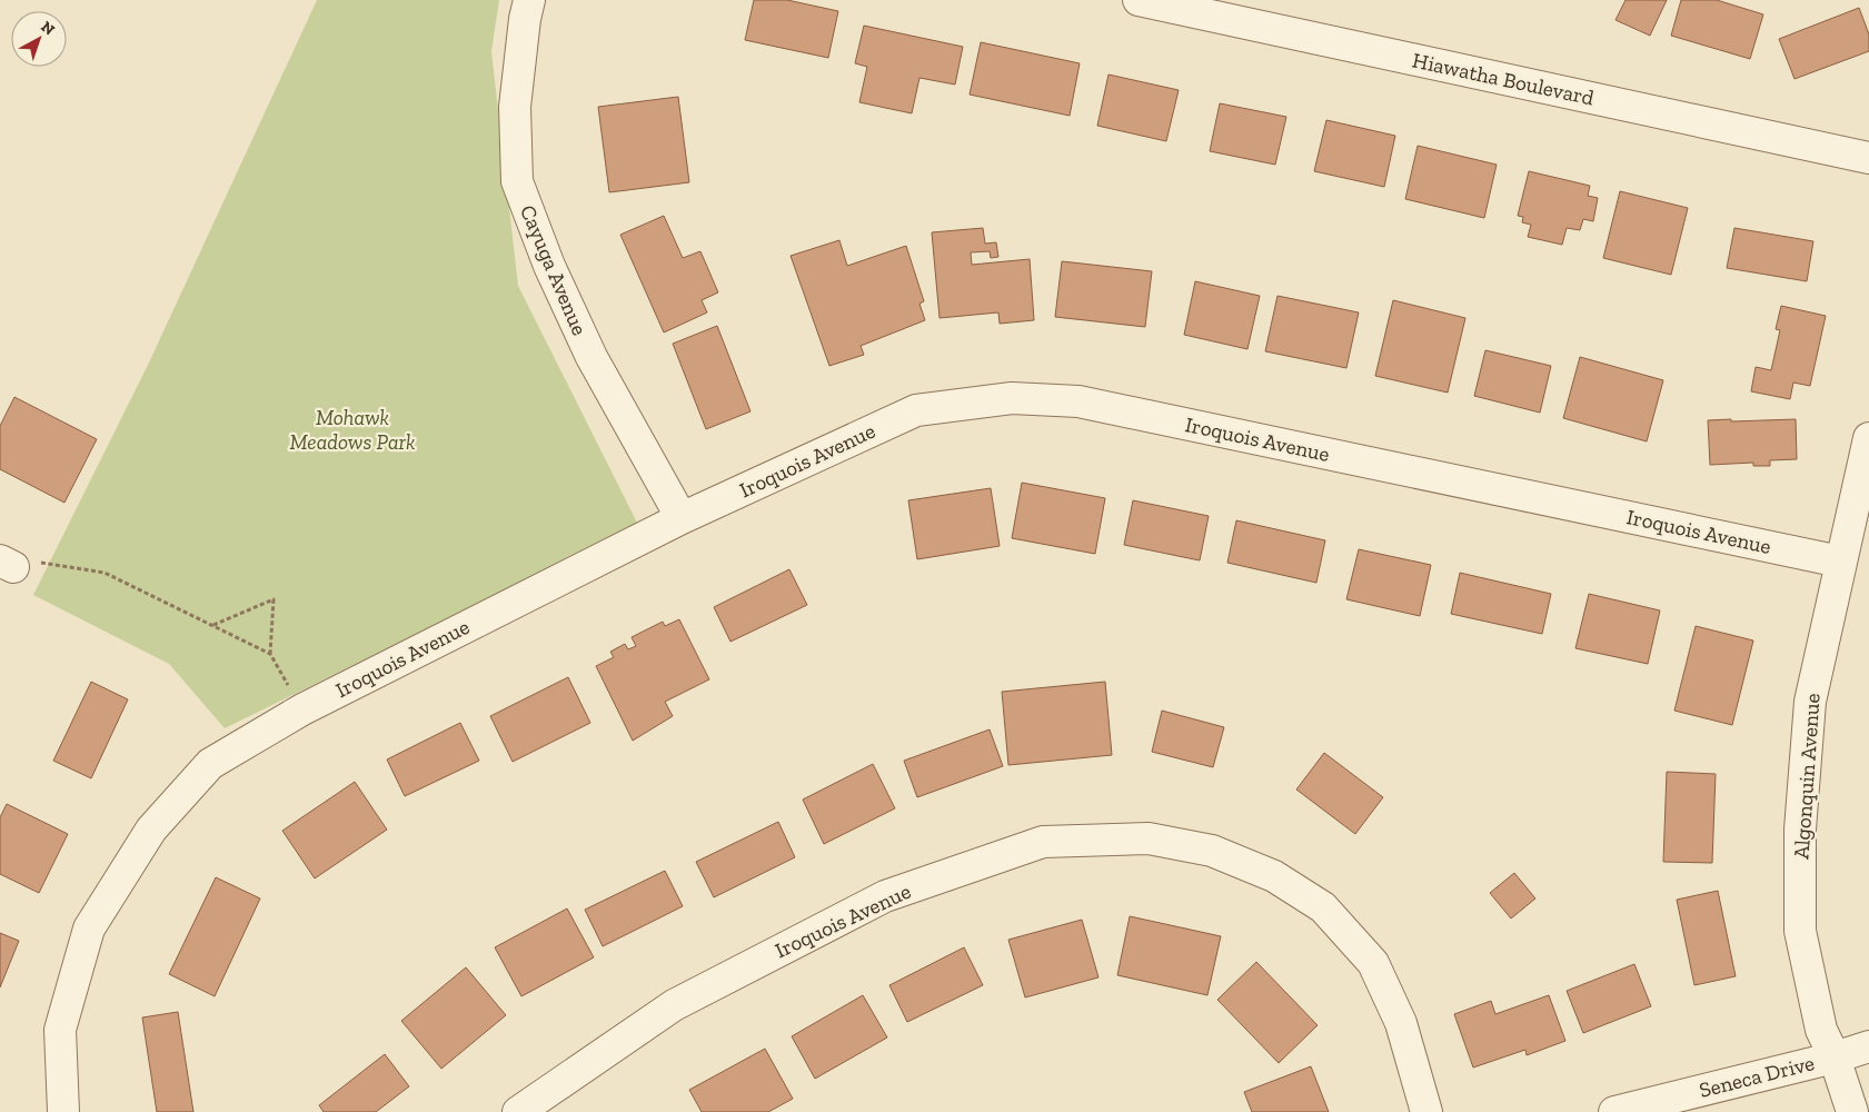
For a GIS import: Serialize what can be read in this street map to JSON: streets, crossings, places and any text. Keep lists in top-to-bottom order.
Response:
{
  "streets": {
    "street": [
      "Hiawatha Boulevard",
      "Cayuga Avenue",
      "Iroquois Avenue",
      "Algonquin Avenue",
      "Seneca Drive"
    ]
  },
  "crossings": [
    ["Cayuga Avenue", "Iroquois Avenue"],
    ["Iroquois Avenue", "Algonquin Avenue"],
    ["Algonquin Avenue", "Seneca Drive"]
  ],
  "parks": ["Mohawk Meadows Park"],
  "north": "top right"
}
